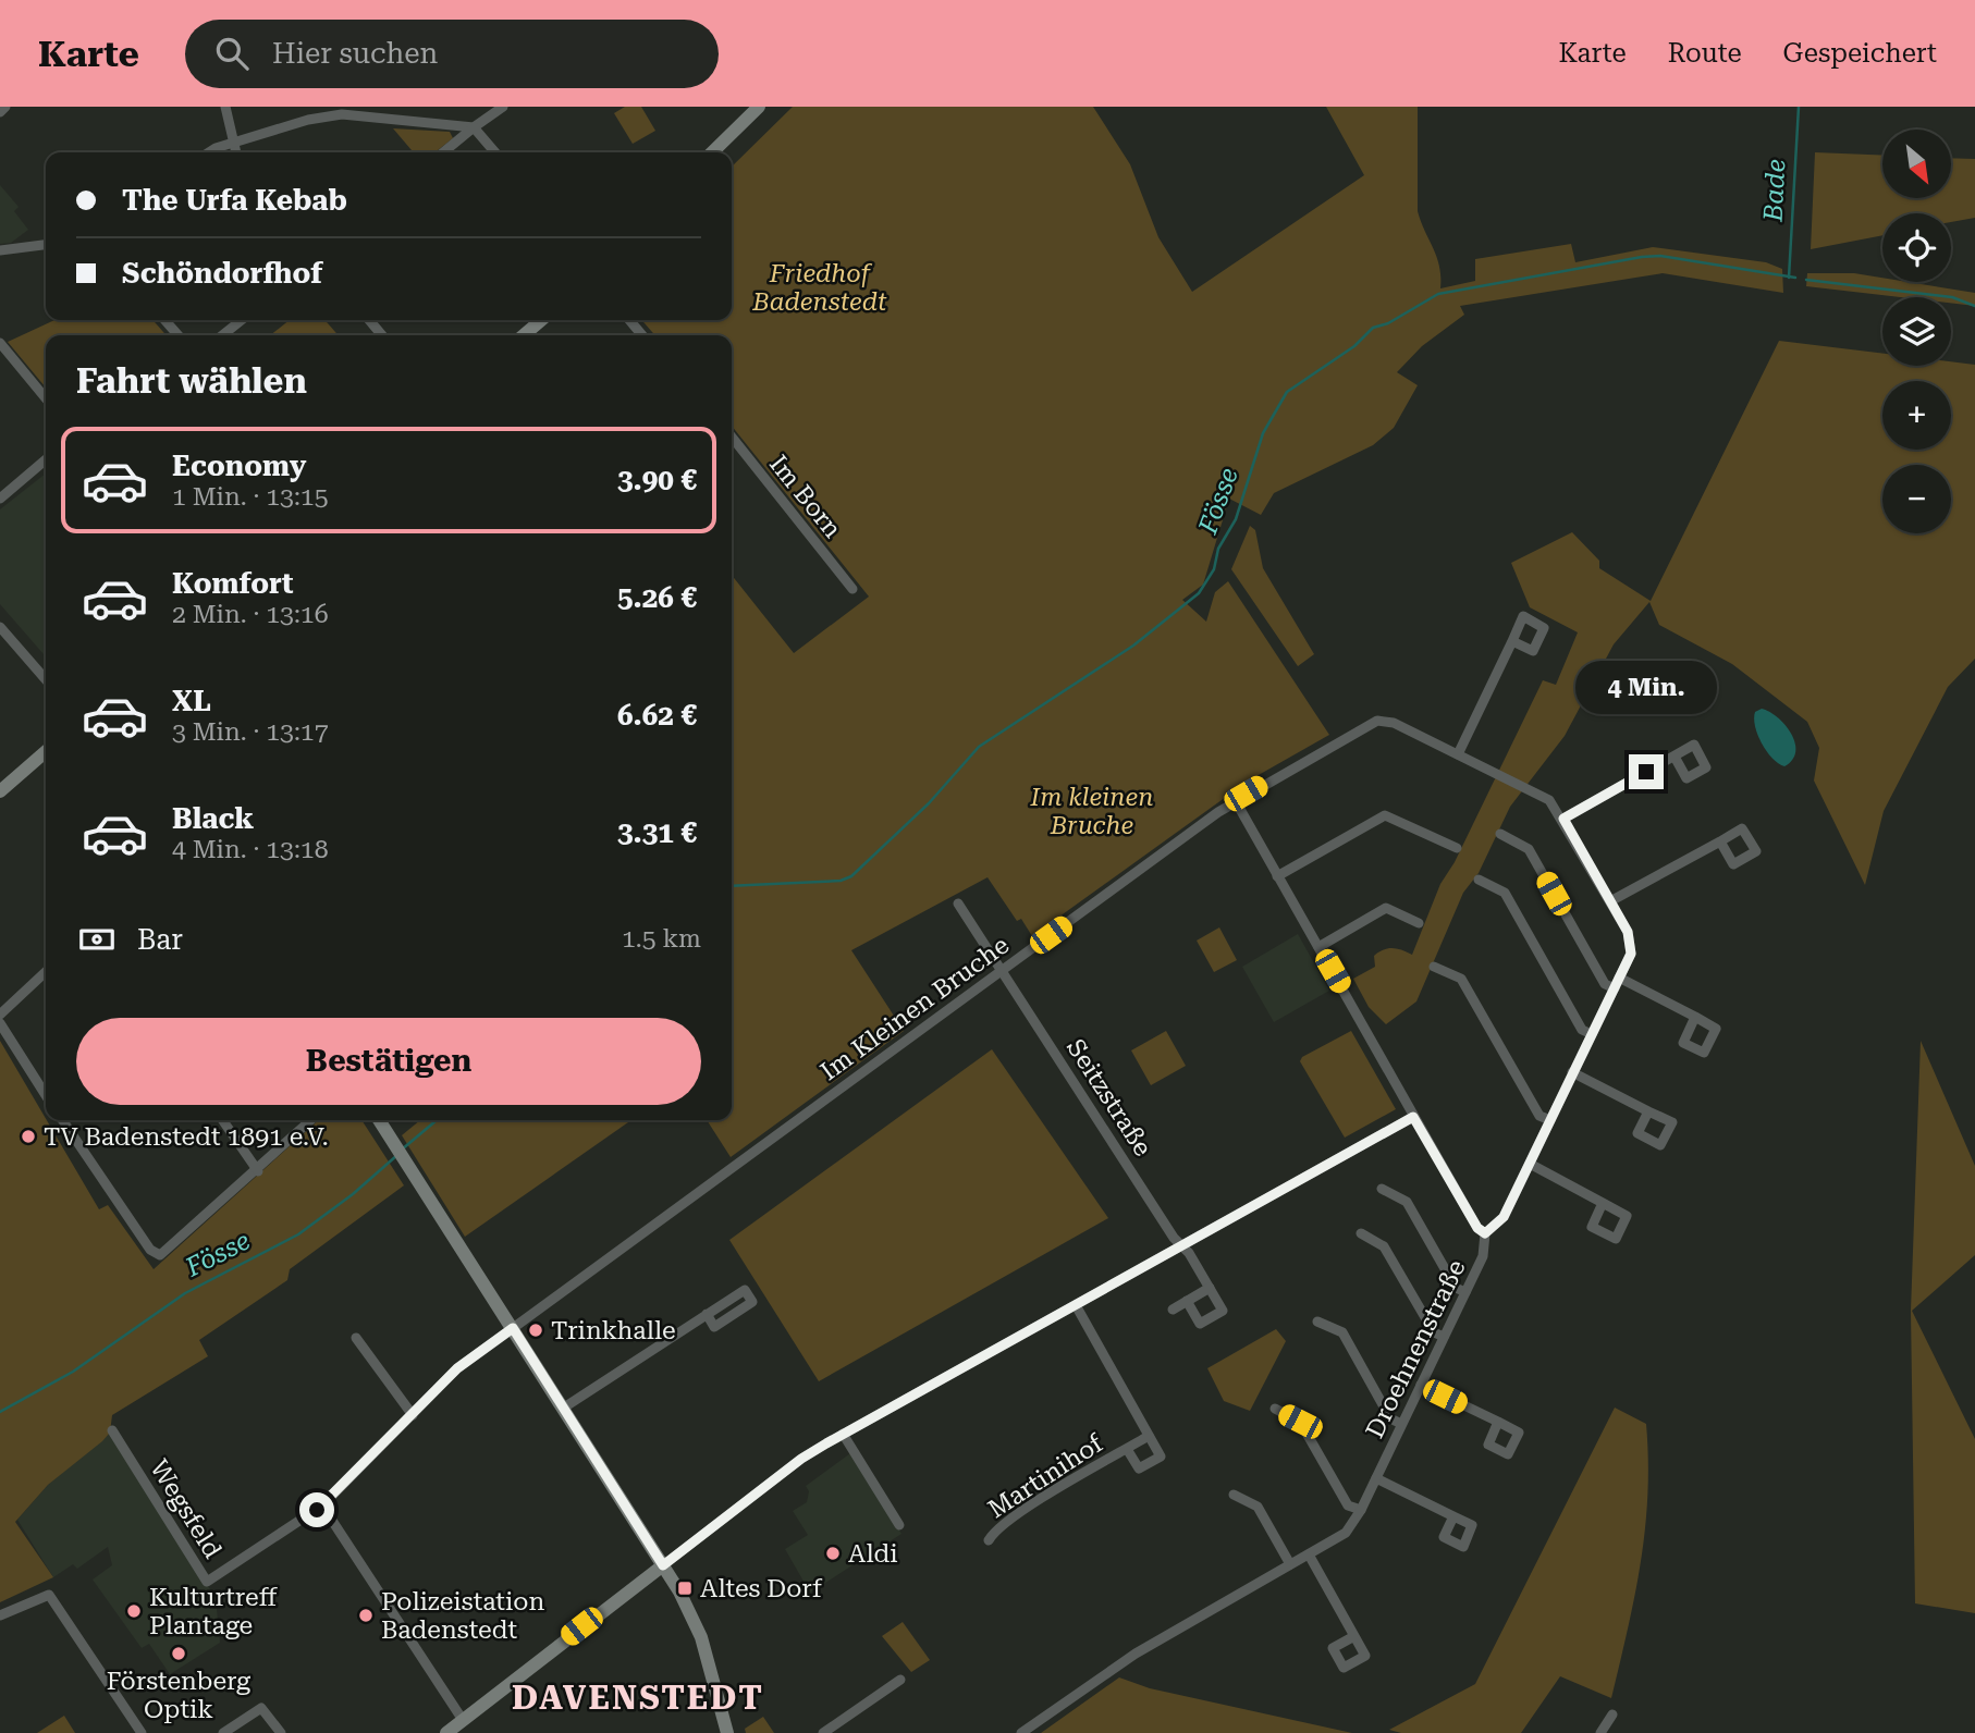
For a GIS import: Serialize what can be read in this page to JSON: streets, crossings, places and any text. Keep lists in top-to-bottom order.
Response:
{
  "streets": {
    "street": [
      "Im Born",
      "Im Kleinen Bruche",
      "Seitzstraße",
      "Droehnenstraße",
      "Martinihof",
      "Wegsfeld"
    ]
  },
  "crossings": [
    ["Im Kleinen Bruche", "Seitzstraße"],
    ["Im Kleinen Bruche", "Droehnenstraße"],
    ["Im Kleinen Bruche", "Wegsfeld"]
  ],
  "districts": ["DAVENSTEDT"],
  "water": ["Bade", "Fösse"],
  "parks": ["Friedhof Badenstedt", "Im kleinen Bruche"],
  "places": {
    "other": [
      "TV Badenstedt 1891 e.V.",
      "Trinkhalle",
      "Aldi",
      "Kulturtreff Plantage",
      "Polizeistation Badenstedt",
      "Förstenberg Optik"
    ],
    "transit": ["Altes Dorf"]
  },
  "north": "bottom right",
  "page": {
    "header": "Karte",
    "search": "Hier suchen",
    "nav": ["Karte", "Route", "Gespeichert"],
    "map_buttons": ["+", "−"],
    "banner": ["The Urfa Kebab", "Schöndorfhof"],
    "heading": "Fahrt wählen",
    "list": [
      {
        "name": "Economy",
        "note": "1 Min. · 13:15",
        "value": "3.90 €"
      },
      {
        "name": "Komfort",
        "note": "2 Min. · 13:16",
        "value": "5.26 €"
      },
      {
        "name": "XL",
        "note": "3 Min. · 13:17",
        "value": "6.62 €"
      },
      {
        "name": "Black",
        "note": "4 Min. · 13:18",
        "value": "3.31 €"
      }
    ],
    "bubble": "4 Min.",
    "pay": ["Bar", "1.5 km"],
    "buttons": "Bestätigen"
  }
}
